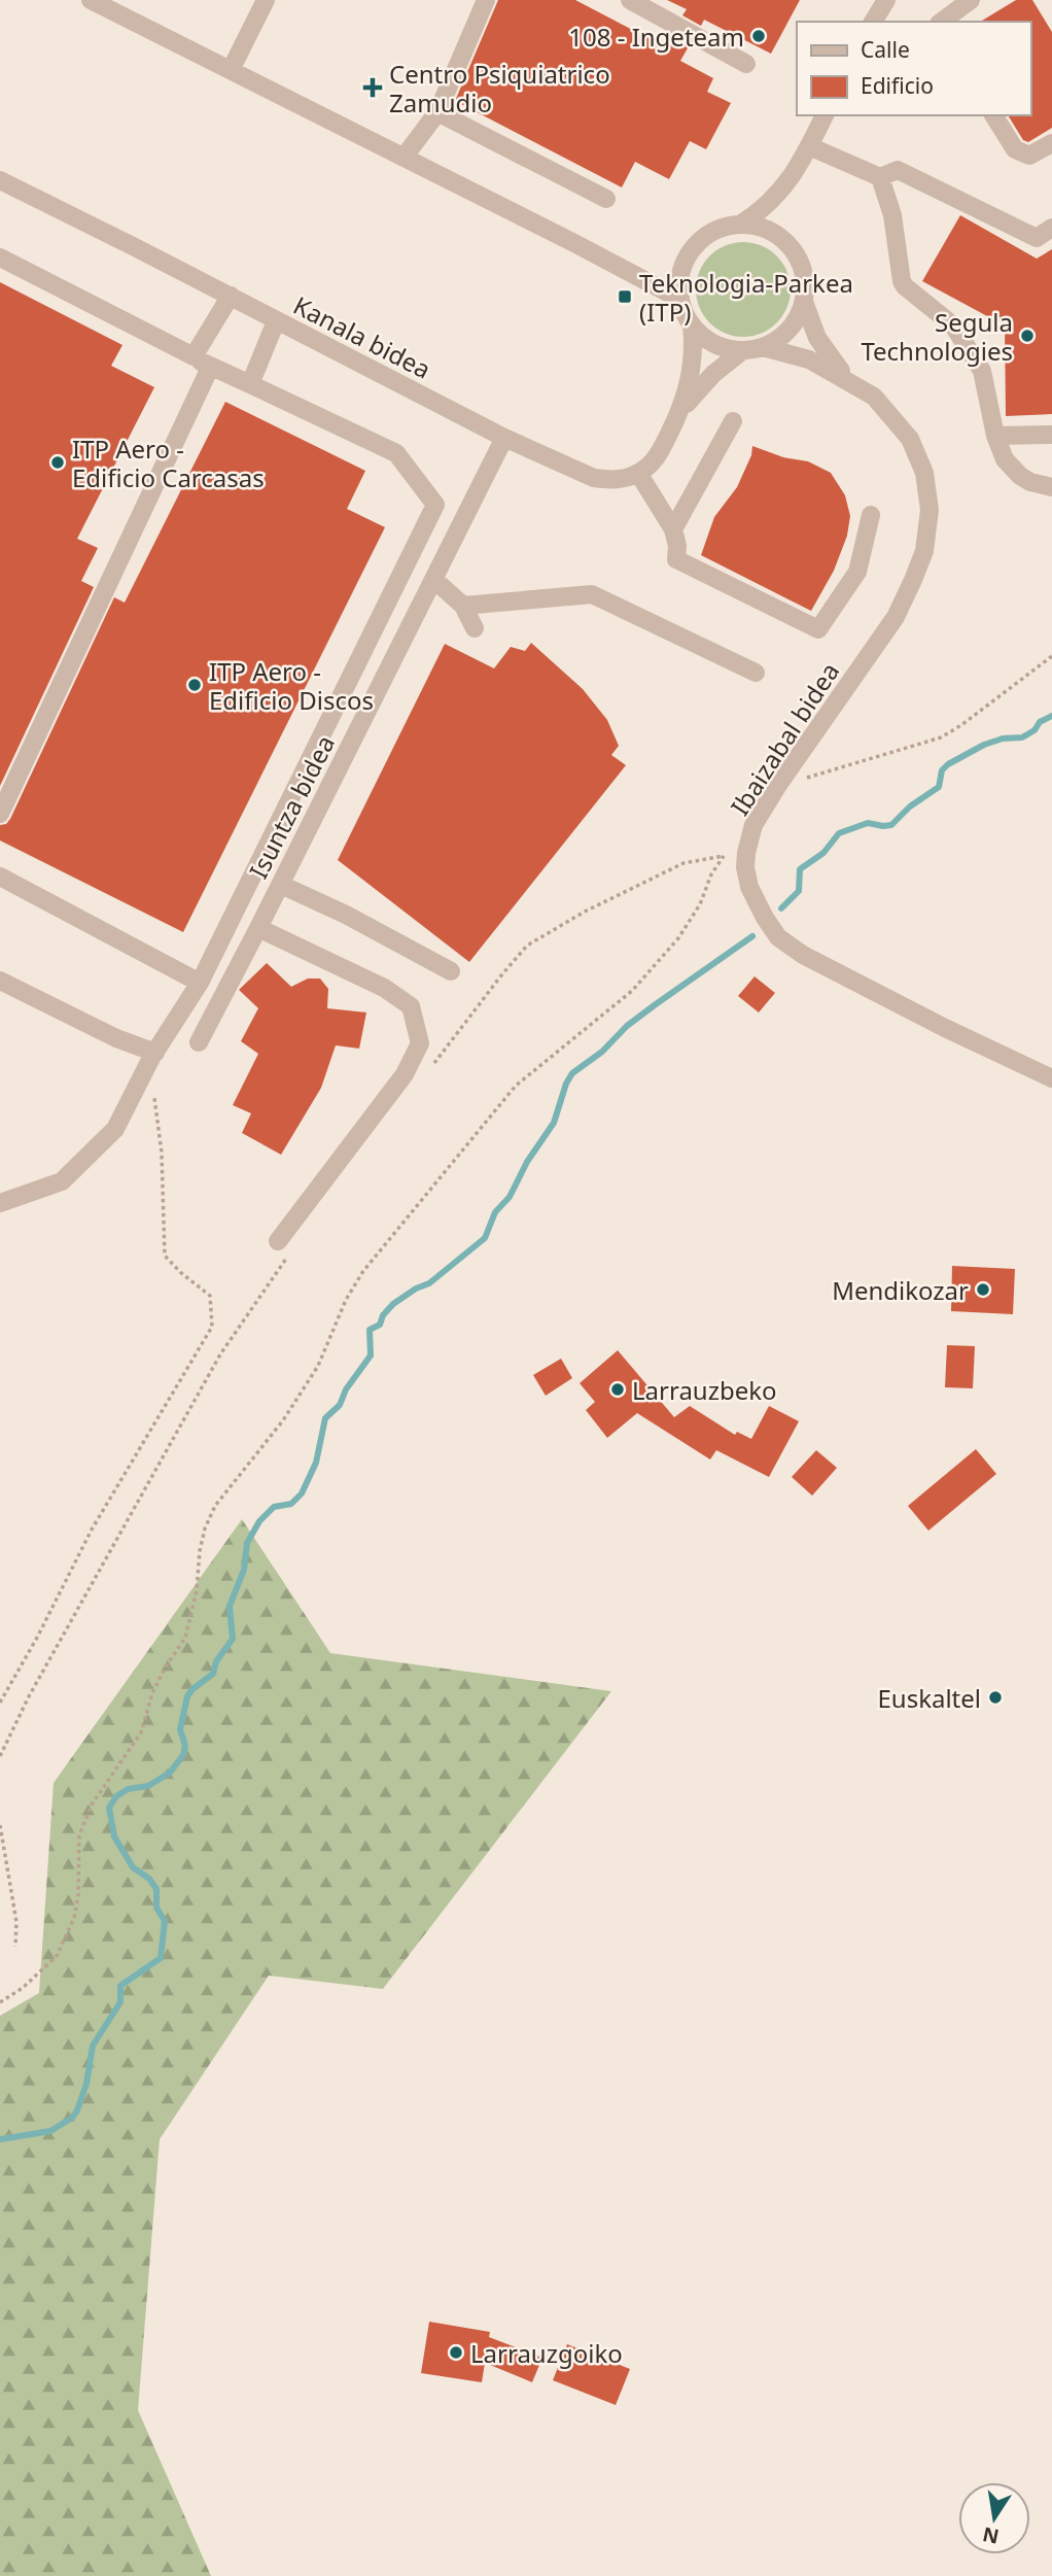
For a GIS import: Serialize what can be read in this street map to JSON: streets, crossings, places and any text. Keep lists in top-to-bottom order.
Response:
{
  "streets": {
    "street": ["Kanala bidea", "Ibaizabal bidea", "Isuntza bidea"]
  },
  "crossings": [
    ["Kanala bidea", "Isuntza bidea"]
  ],
  "places": {
    "other": [
      "108 - Ingeteam",
      "Segula Technologies",
      "ITP Aero - Edificio Carcasas",
      "ITP Aero - Edificio Discos",
      "Mendikozar",
      "Larrauzbeko",
      "Euskaltel",
      "Larrauzgoiko"
    ],
    "health": ["Centro Psiquiatrico Zamudio"],
    "transit": ["Teknologia-Parkea (ITP)"]
  },
  "legend": ["Calle", "Edificio"],
  "north": "bottom"
}
